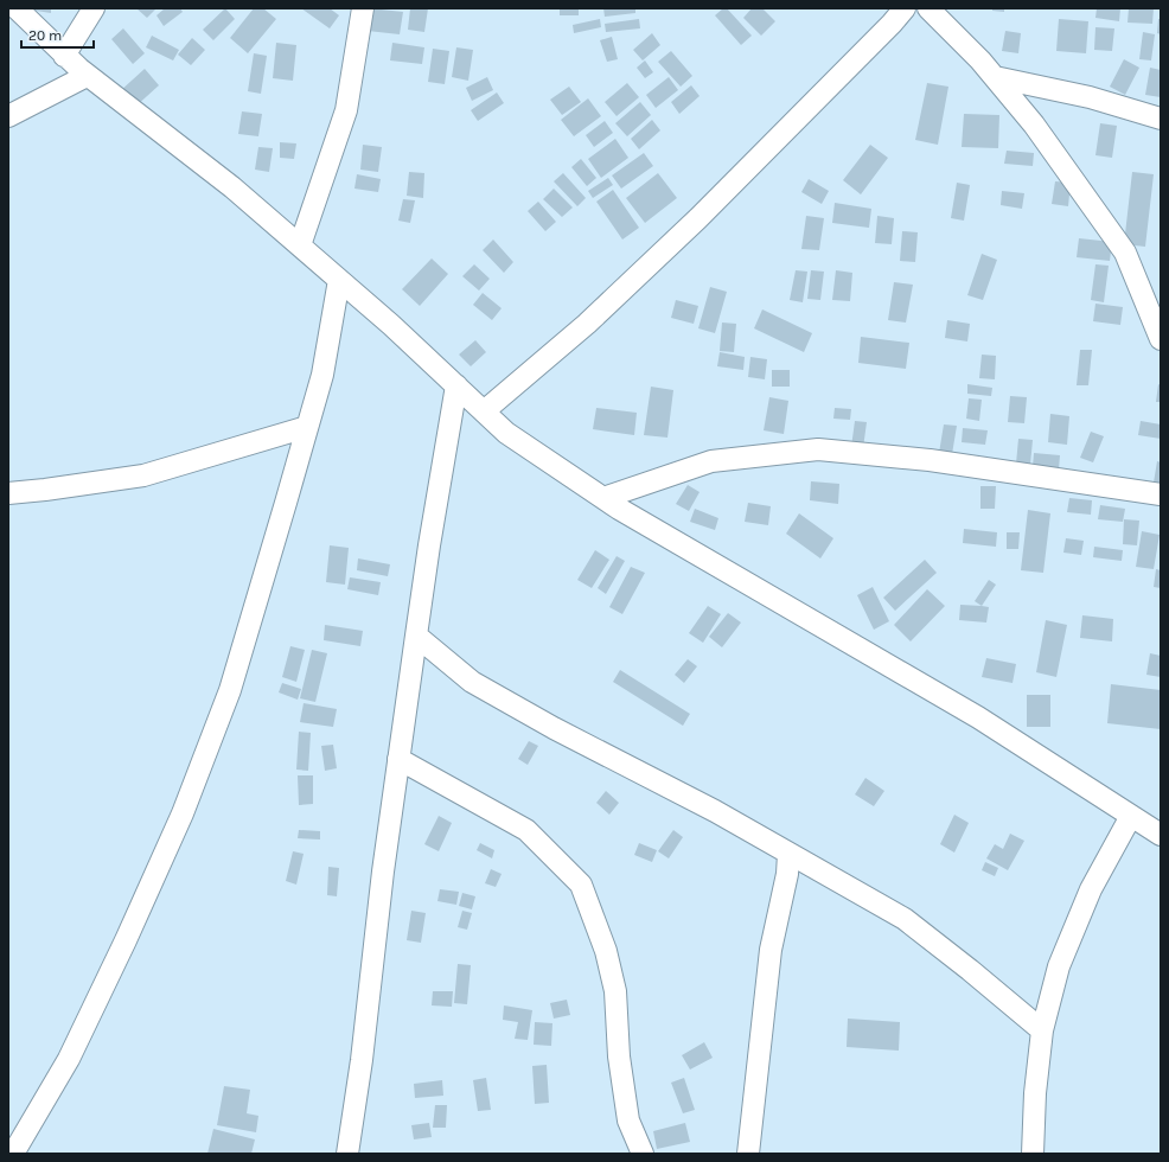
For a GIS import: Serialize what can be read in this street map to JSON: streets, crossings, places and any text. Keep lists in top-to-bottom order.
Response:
{
  "scale_bar": "20 m"
}
